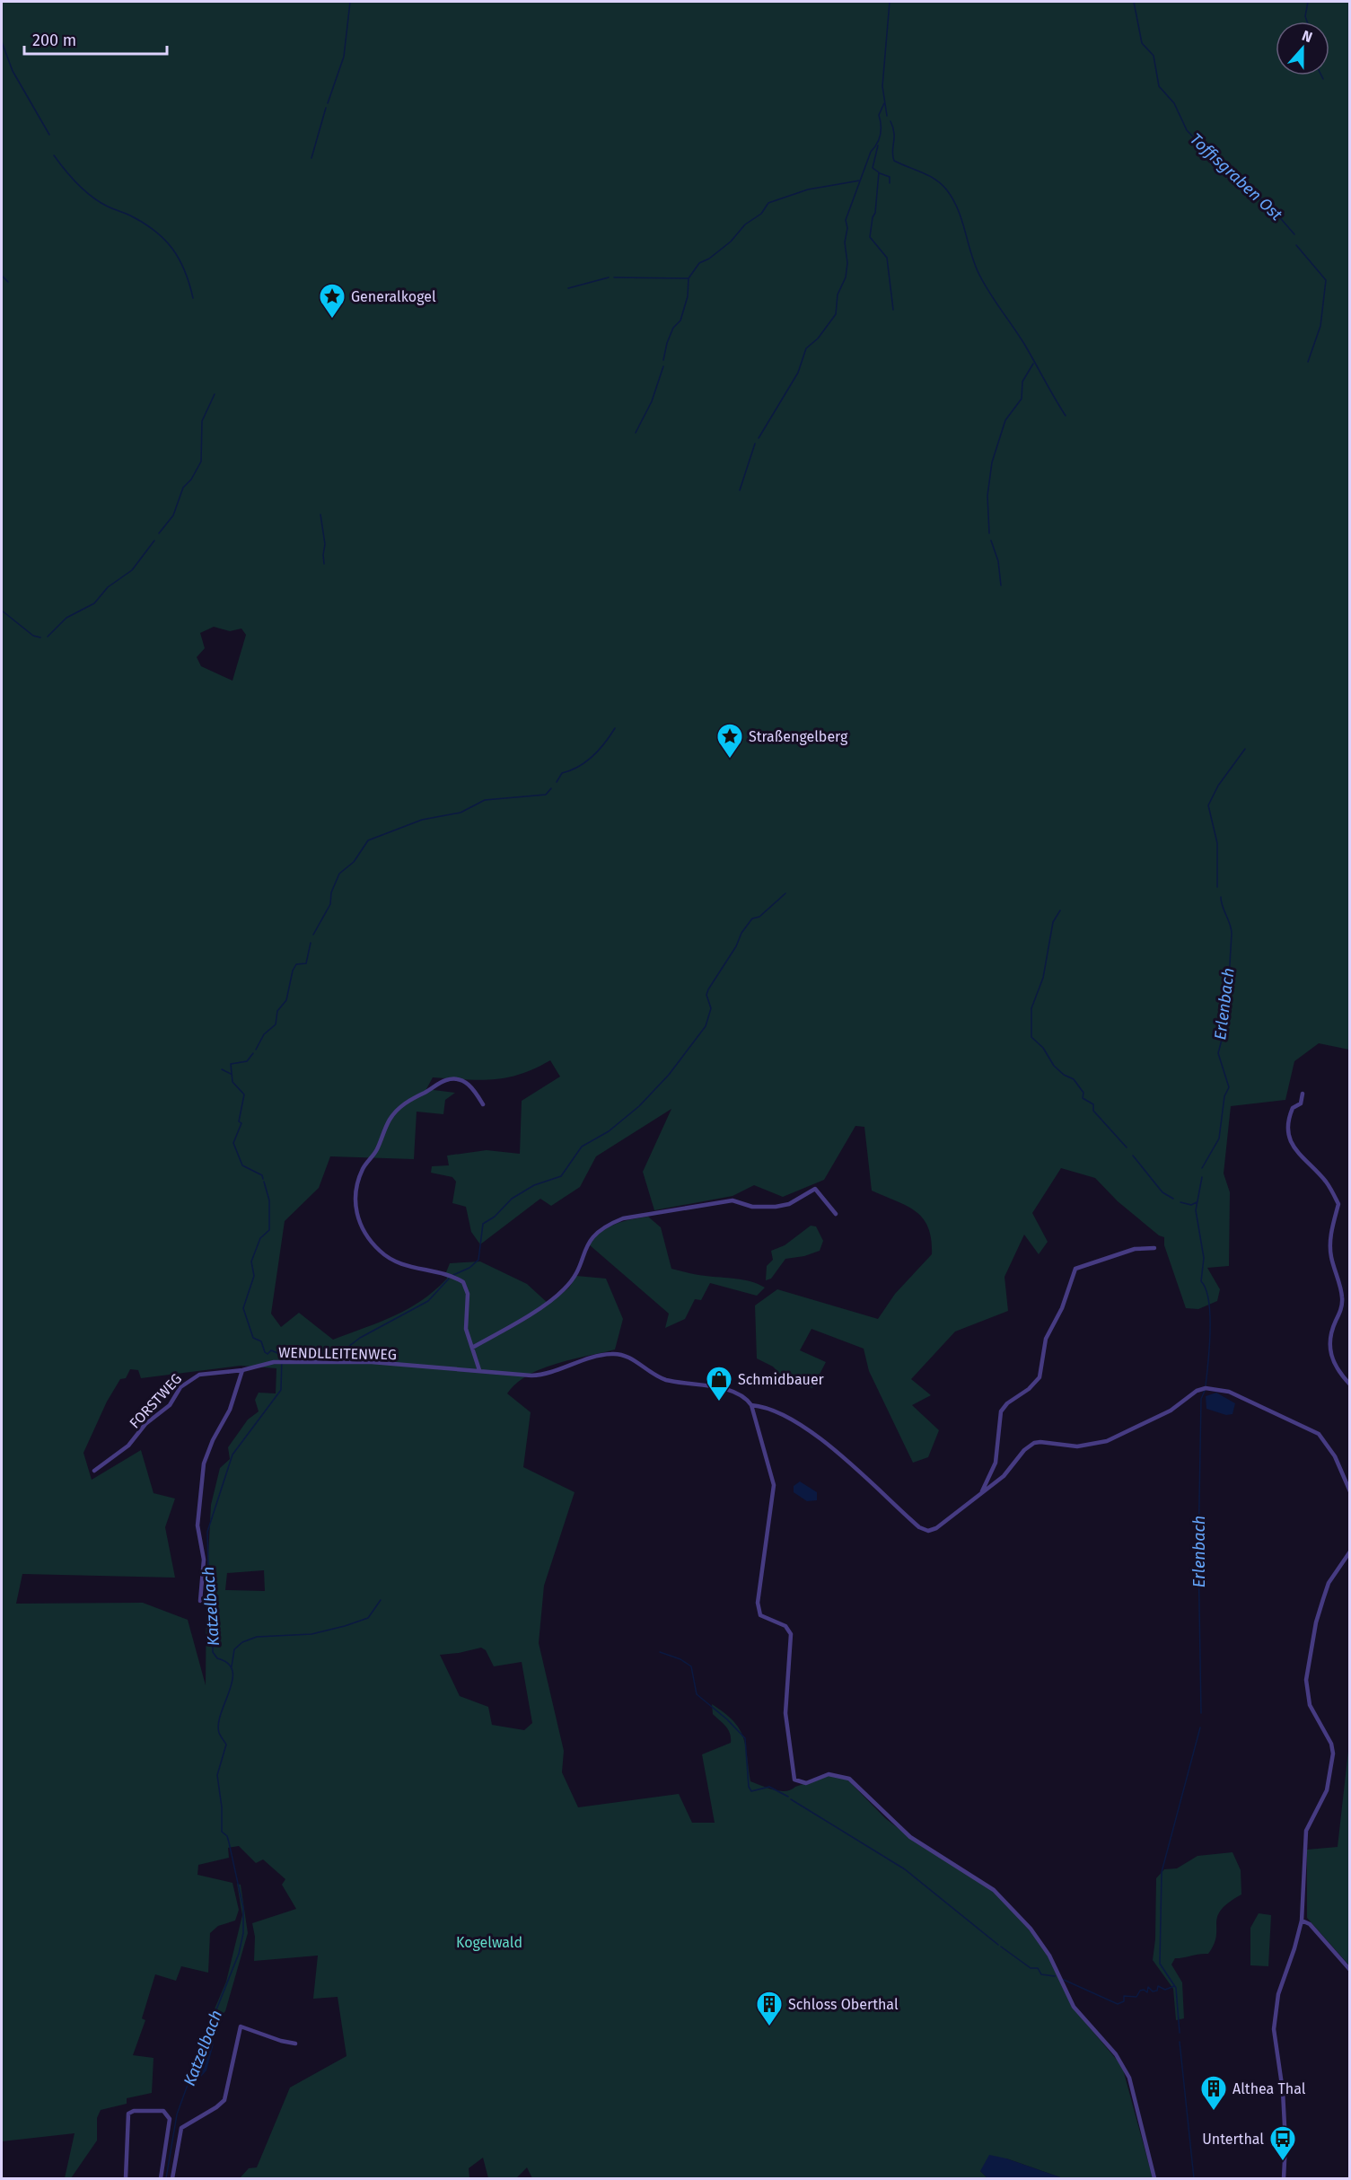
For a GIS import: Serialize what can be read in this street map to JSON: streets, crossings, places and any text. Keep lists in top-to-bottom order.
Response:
{
  "streets": {
    "street": ["WENDLLEITENWEG", "FORSTWEG"]
  },
  "crossings": [
    ["WENDLLEITENWEG", "FORSTWEG"]
  ],
  "water": ["Toffisgraben Ost", "Erlenbach", "Katzelbach"],
  "parks": ["Kogelwald"],
  "places": {
    "place": ["Generalkogel", "Straßengelberg"],
    "shop": ["Schmidbauer"],
    "building": ["Schloss Oberthal", "Althea Thal"],
    "bus stop": ["Unterthal"]
  },
  "scale_bar": "200 m",
  "north": "top"
}
